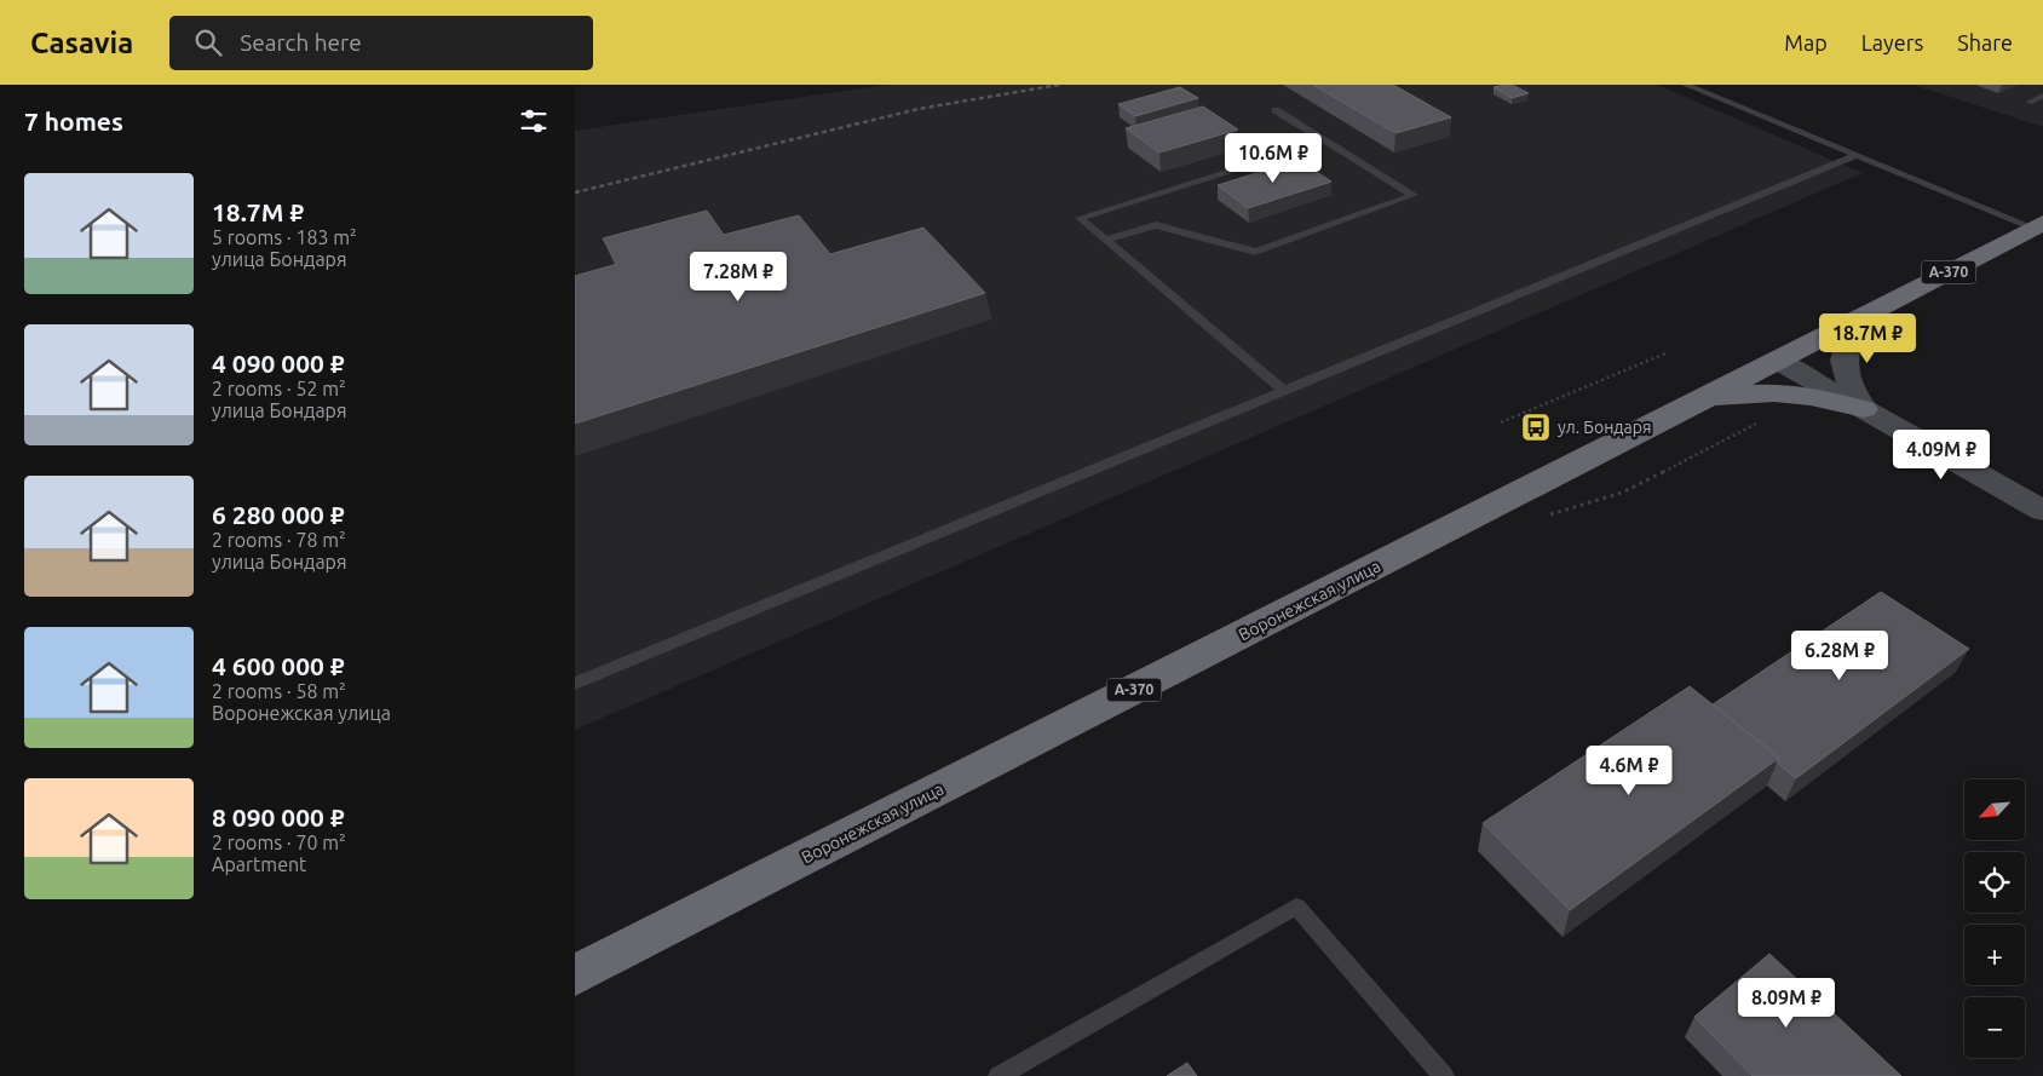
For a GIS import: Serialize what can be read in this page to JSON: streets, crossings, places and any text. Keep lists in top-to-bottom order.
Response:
{
  "streets": {
    "highway": ["А-370", "Воронежская улица"]
  },
  "places": {
    "bus stop": ["ул. Бондаря"]
  },
  "north": "bottom left",
  "page": {
    "header": "Casavia",
    "search": "Search here",
    "nav": ["Map", "Layers", "Share"],
    "heading": "7 homes",
    "price": [
      "10.6M ₽",
      "7.28M ₽",
      "18.7M ₽",
      "4.09M ₽",
      "6.28M ₽",
      "4.6M ₽",
      "8.09M ₽"
    ],
    "list": [
      {
        "name": "18.7M ₽",
        "note": "5 rooms · 183 m² · улица Бондаря"
      },
      {
        "name": "4 090 000 ₽",
        "note": "2 rooms · 52 m² · улица Бондаря"
      },
      {
        "name": "6 280 000 ₽",
        "note": "2 rooms · 78 m² · улица Бондаря"
      },
      {
        "name": "4 600 000 ₽",
        "note": "2 rooms · 58 m² · Воронежская улица"
      },
      {
        "name": "8 090 000 ₽",
        "note": "2 rooms · 70 m² · Apartment"
      }
    ],
    "map_buttons": ["+", "−"]
  }
}
